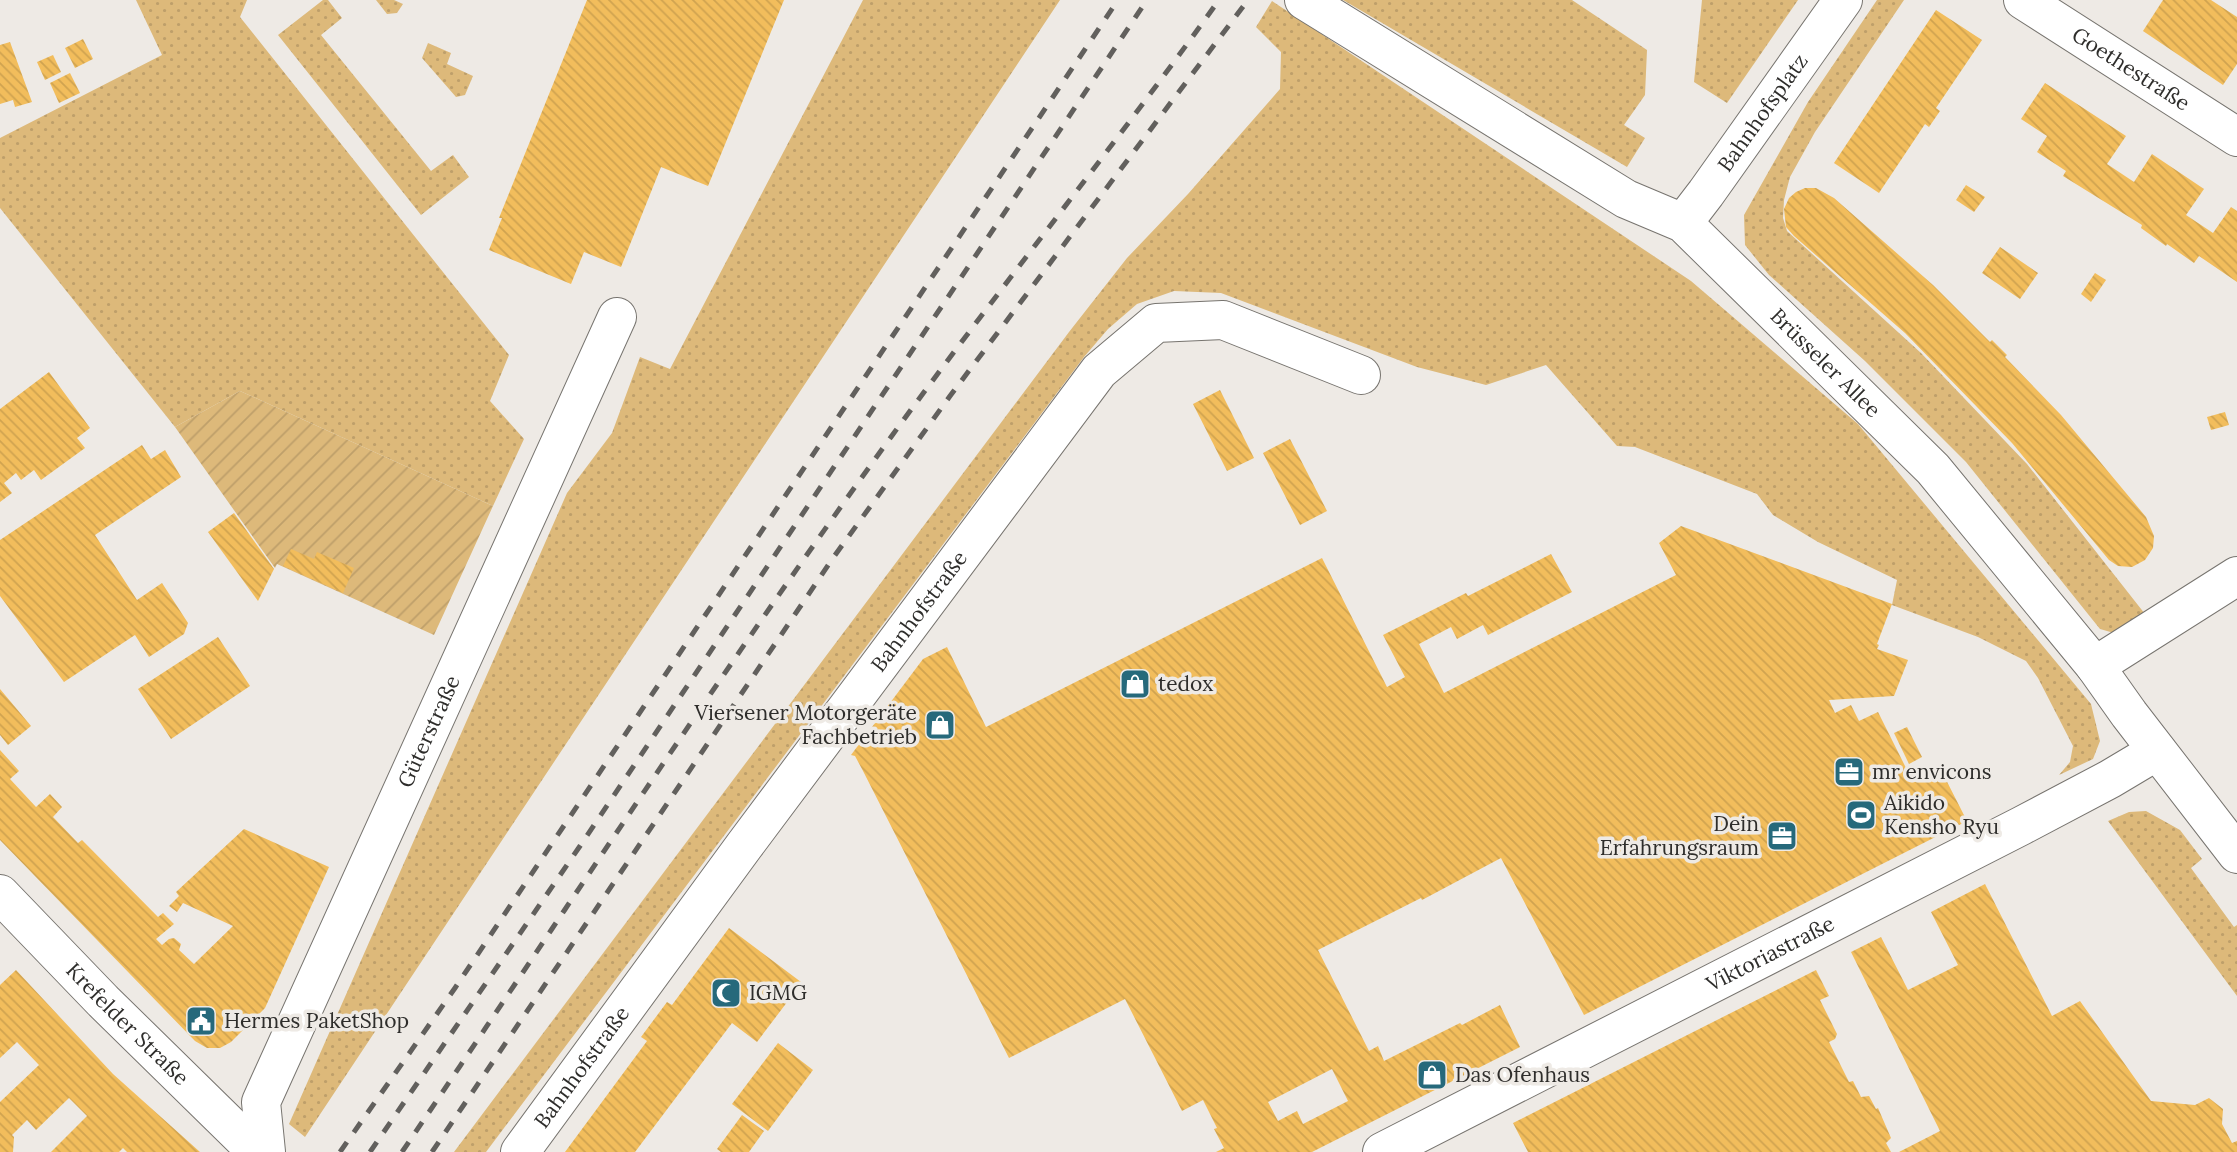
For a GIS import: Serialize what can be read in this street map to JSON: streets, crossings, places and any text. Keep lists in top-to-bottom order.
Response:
{
  "streets": {
    "street": [
      "Goethestraße",
      "Bahnhofsplatz",
      "Brüsseler Allee",
      "Bahnhofstraße",
      "Güterstraße",
      "Viktoriastraße",
      "Krefelder Straße"
    ]
  },
  "crossings": [
    ["Bahnhofsplatz", "Brüsseler Allee"],
    ["Brüsseler Allee", "Viktoriastraße"]
  ],
  "places": {
    "shop": ["tedox", "Viersener Motorgeräte Fachbetrieb", "Das Ofenhaus"],
    "office": ["mr envicons", "Dein Erfahrungsraum"],
    "sports": ["Aikido Kensho Ryu"],
    "mosque": ["IGMG"],
    "public building": ["Hermes PaketShop"]
  }
}
